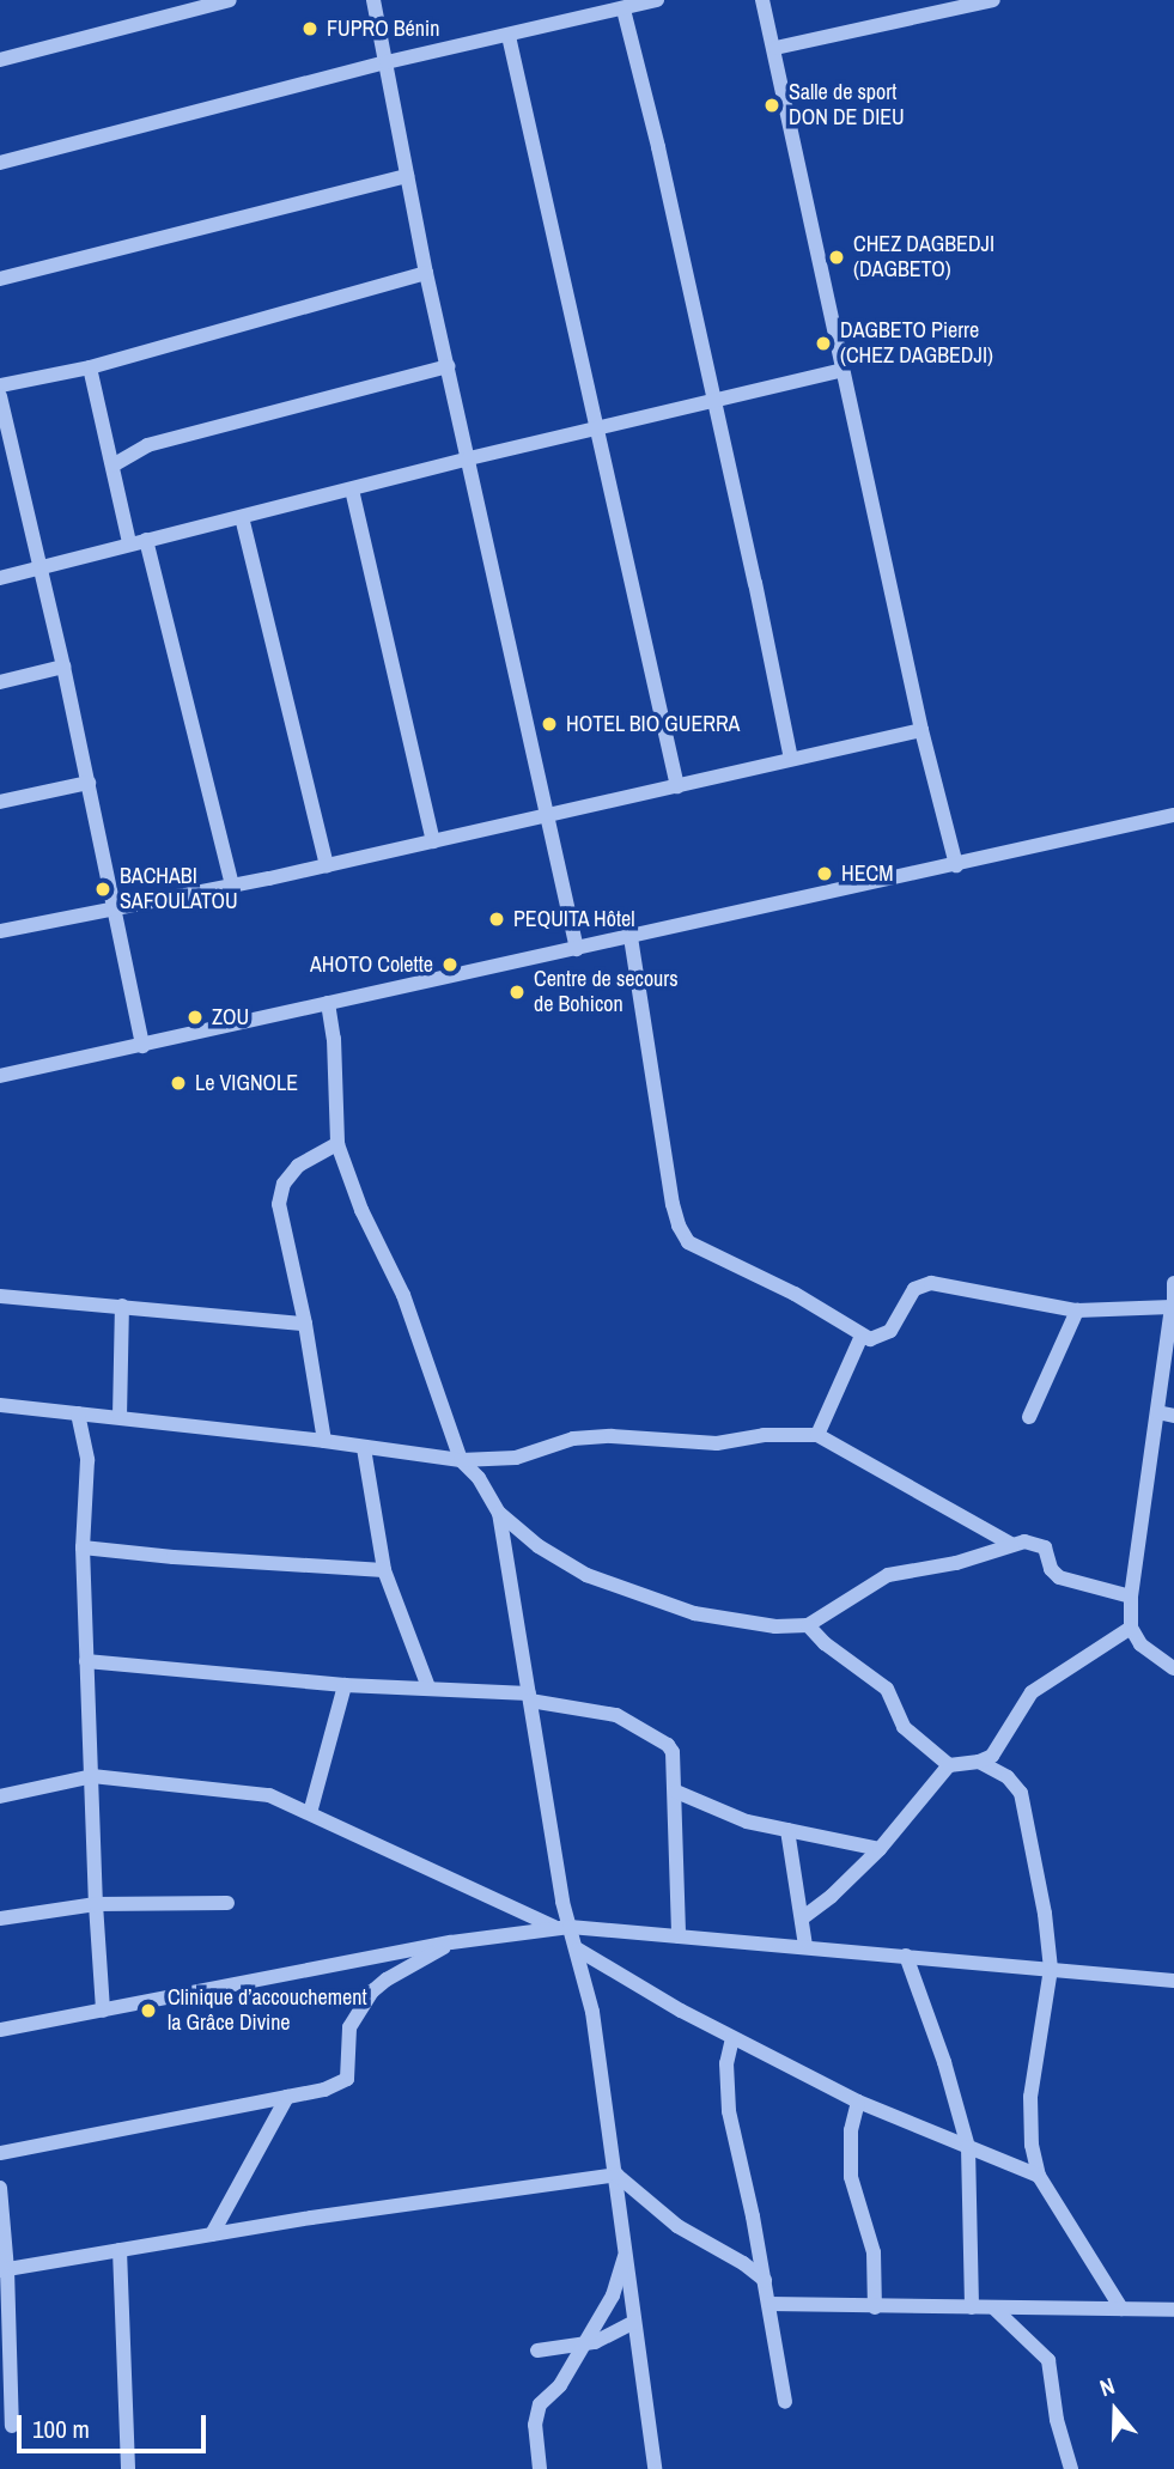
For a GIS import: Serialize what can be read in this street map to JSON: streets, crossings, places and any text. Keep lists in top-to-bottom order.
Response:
{
  "places": [
    "FUPRO Bénin",
    "Salle de sport DON DE DIEU",
    "CHEZ DAGBEDJI (DAGBETO)",
    "DAGBETO Pierre (CHEZ DAGBEDJI)",
    "HOTEL BIO GUERRA",
    "HECM",
    "BACHABI SAFOULATOU",
    "PEQUITA Hôtel",
    "AHOTO Colette",
    "Centre de secours de Bohicon",
    "ZOU",
    "Le VIGNOLE",
    "Clinique d’accouchement la Grâce Divine"
  ],
  "scale_bar": "100 m",
  "north": "top"
}
